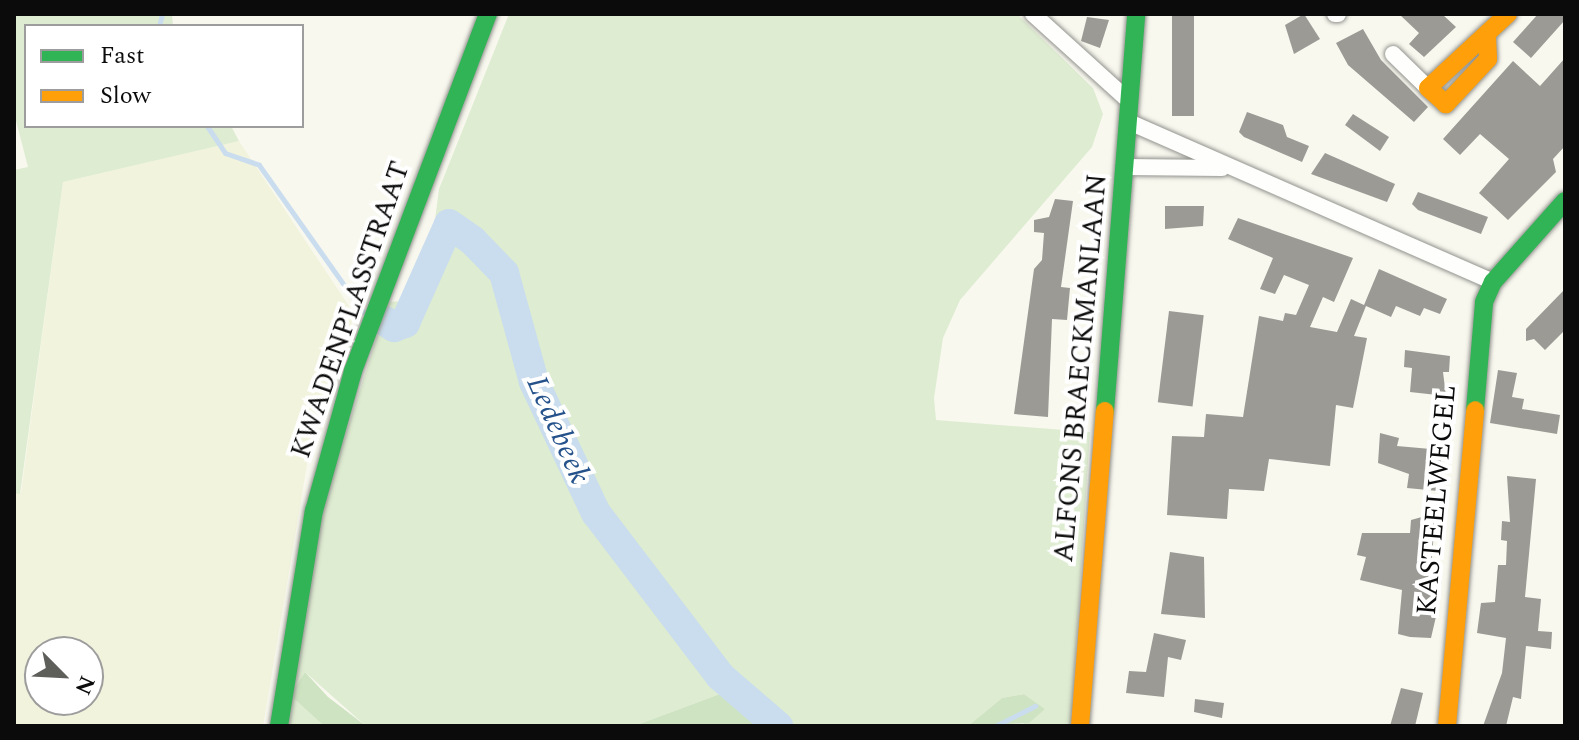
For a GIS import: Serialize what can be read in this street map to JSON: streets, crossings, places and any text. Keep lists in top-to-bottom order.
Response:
{
  "streets": {
    "street": ["KWADENPLASSTRAAT", "ALFONS BRAECKMANLAAN", "KASTEELWEGEL"]
  },
  "water": ["Ledebeek"],
  "legend": ["Fast", "Slow"],
  "north": "bottom right"
}
